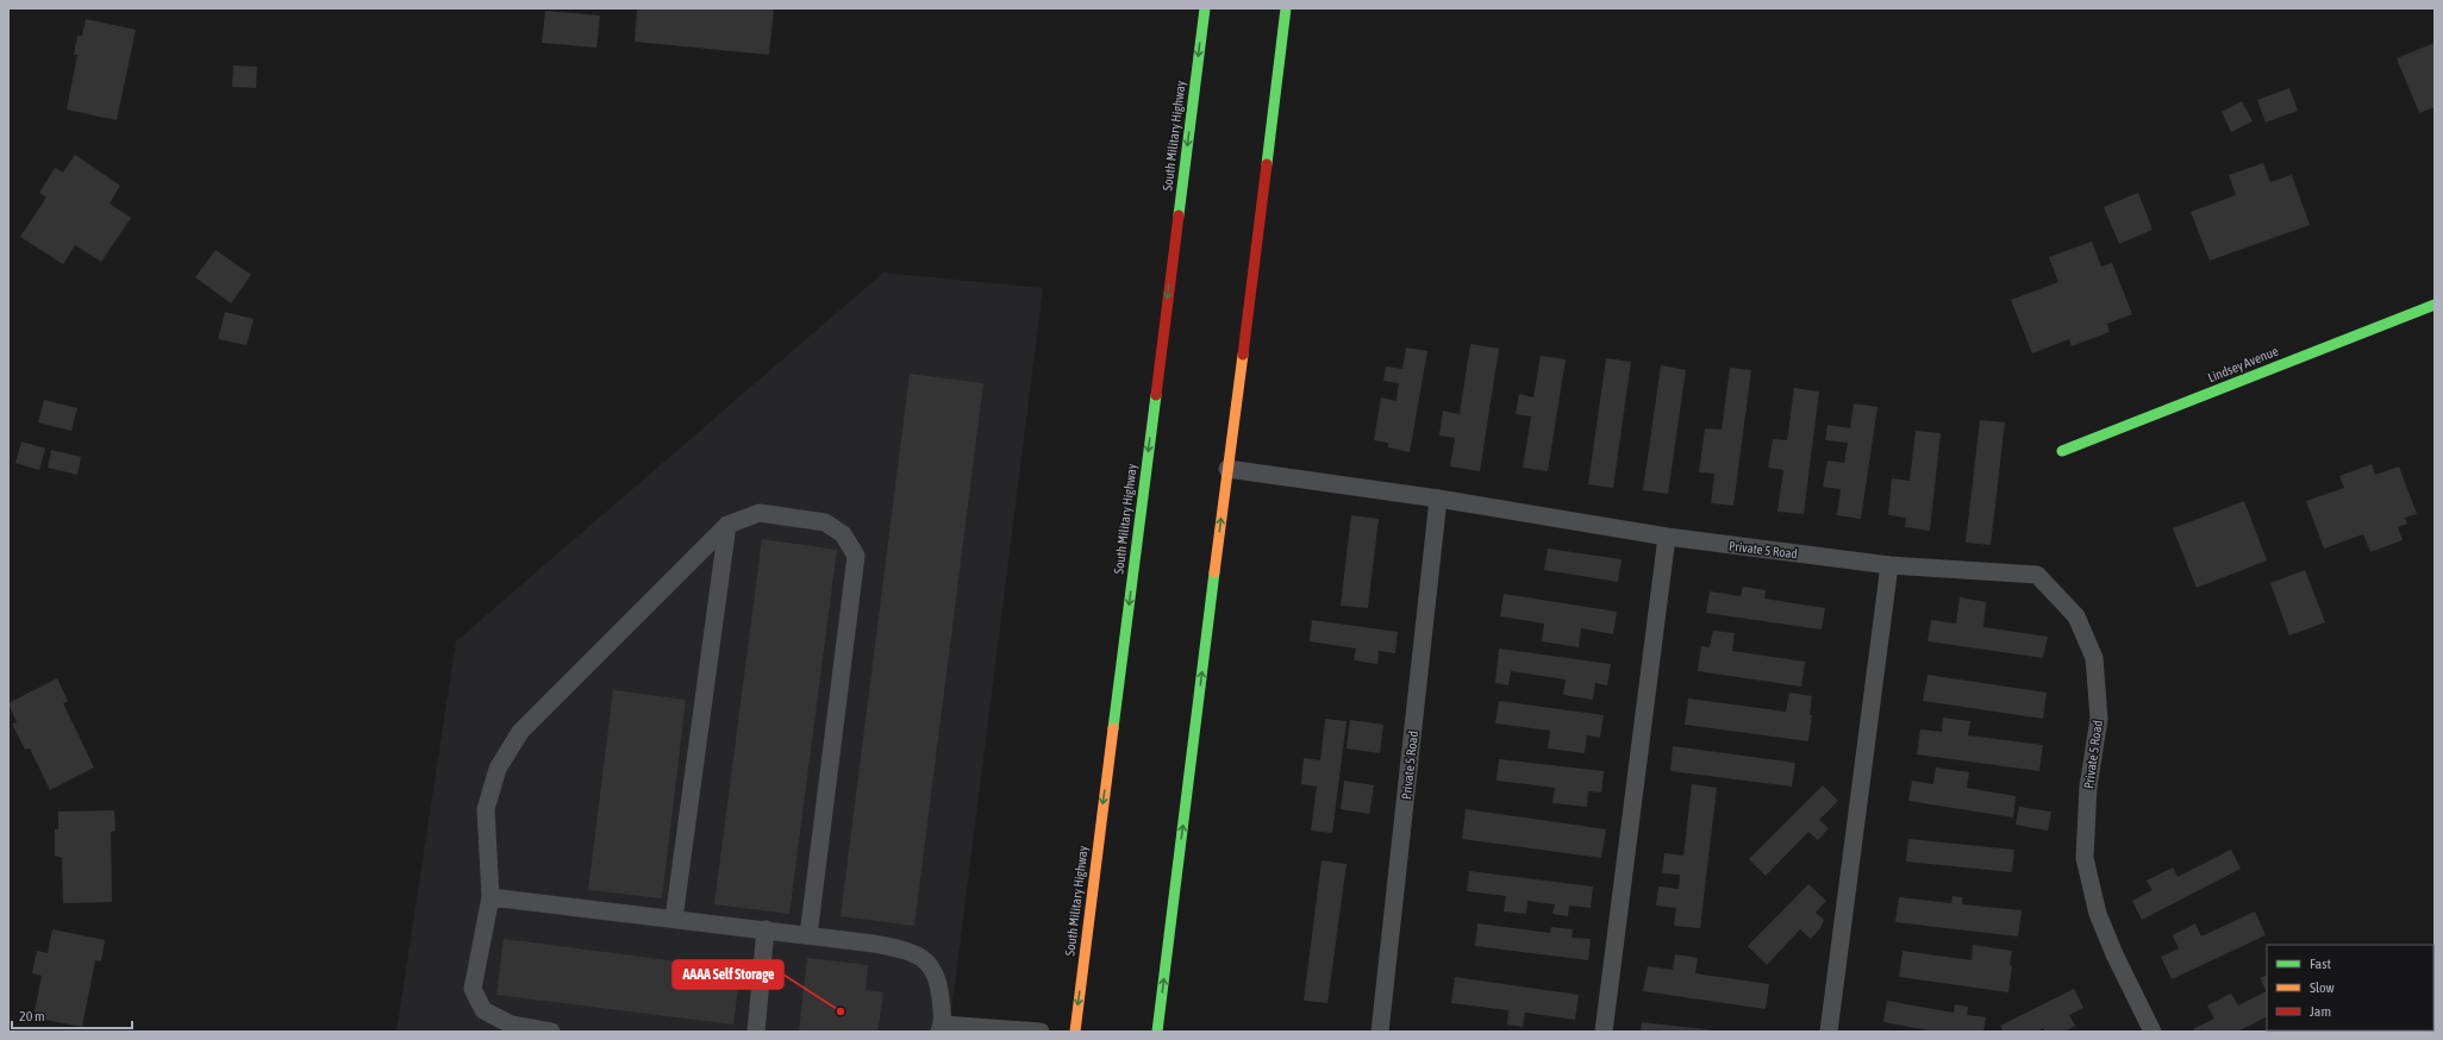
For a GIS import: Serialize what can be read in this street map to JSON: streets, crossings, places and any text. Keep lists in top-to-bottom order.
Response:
{
  "streets": {
    "main road": ["South Military Highway", "Lindsey Avenue"],
    "lane": ["Private 5 Road"]
  },
  "places": ["AAAA Self Storage"],
  "legend": ["Fast", "Slow", "Jam"],
  "scale_bar": "20 m"
}
